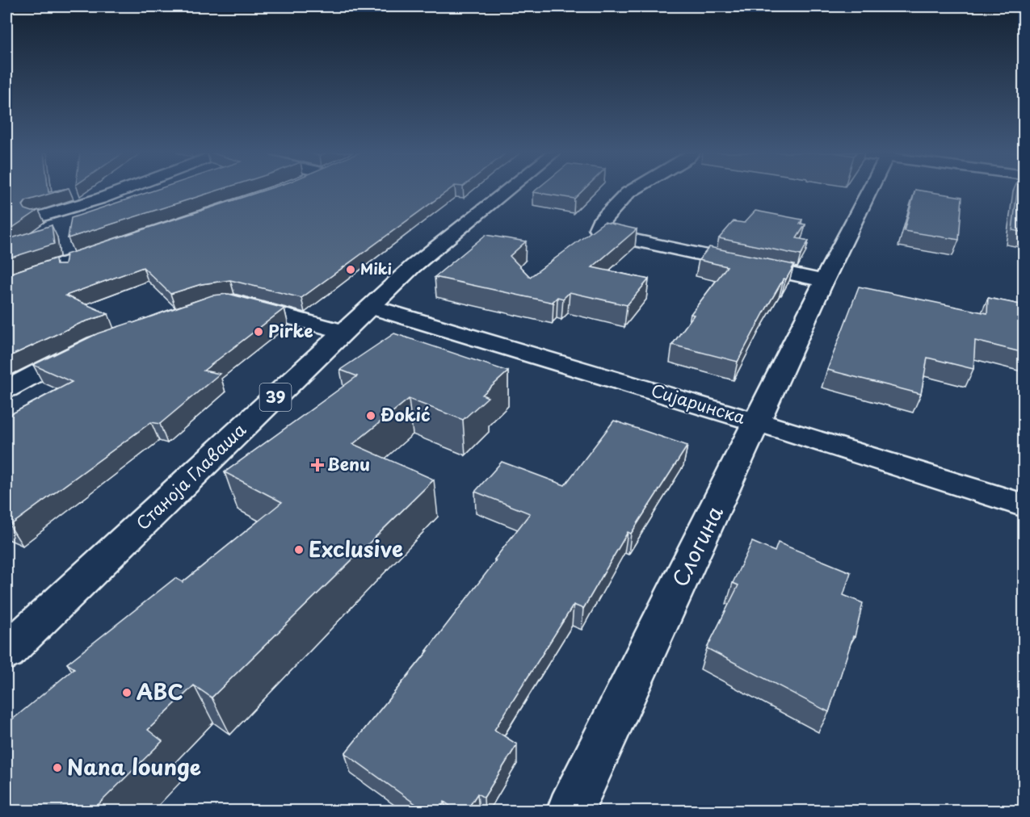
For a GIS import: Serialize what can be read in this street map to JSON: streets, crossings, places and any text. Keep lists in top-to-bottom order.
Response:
{
  "streets": {
    "street": [
      "39",
      "Сијаринска",
      "Станоја Главаша",
      "Слогина"
    ]
  },
  "crossings": [
    ["Сијаринска", "Станоја Главаша"],
    ["Сијаринска", "Слогина"]
  ],
  "places": {
    "other": [
      "Miki",
      "Pirke",
      "Đokić",
      "Exclusive",
      "ABC",
      "Nana lounge"
    ],
    "health": ["Benu"]
  }
}
